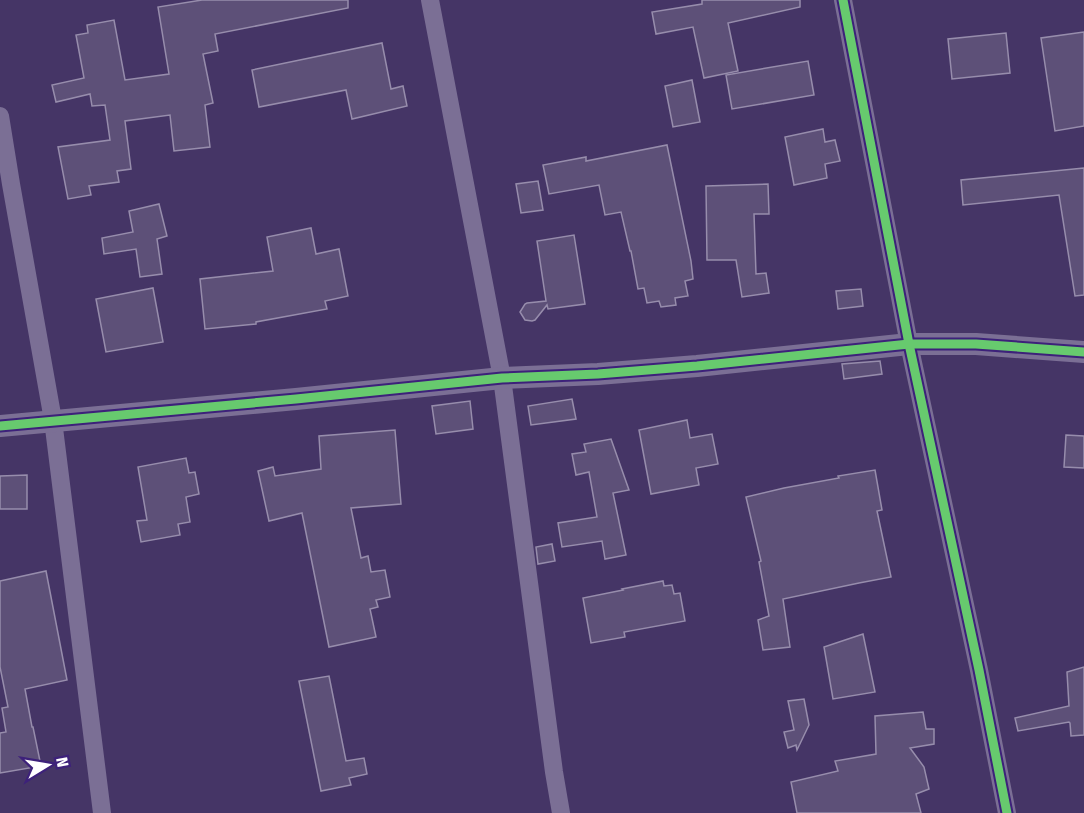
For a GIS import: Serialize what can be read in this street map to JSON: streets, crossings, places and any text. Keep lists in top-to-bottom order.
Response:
{
  "north": "right"
}
